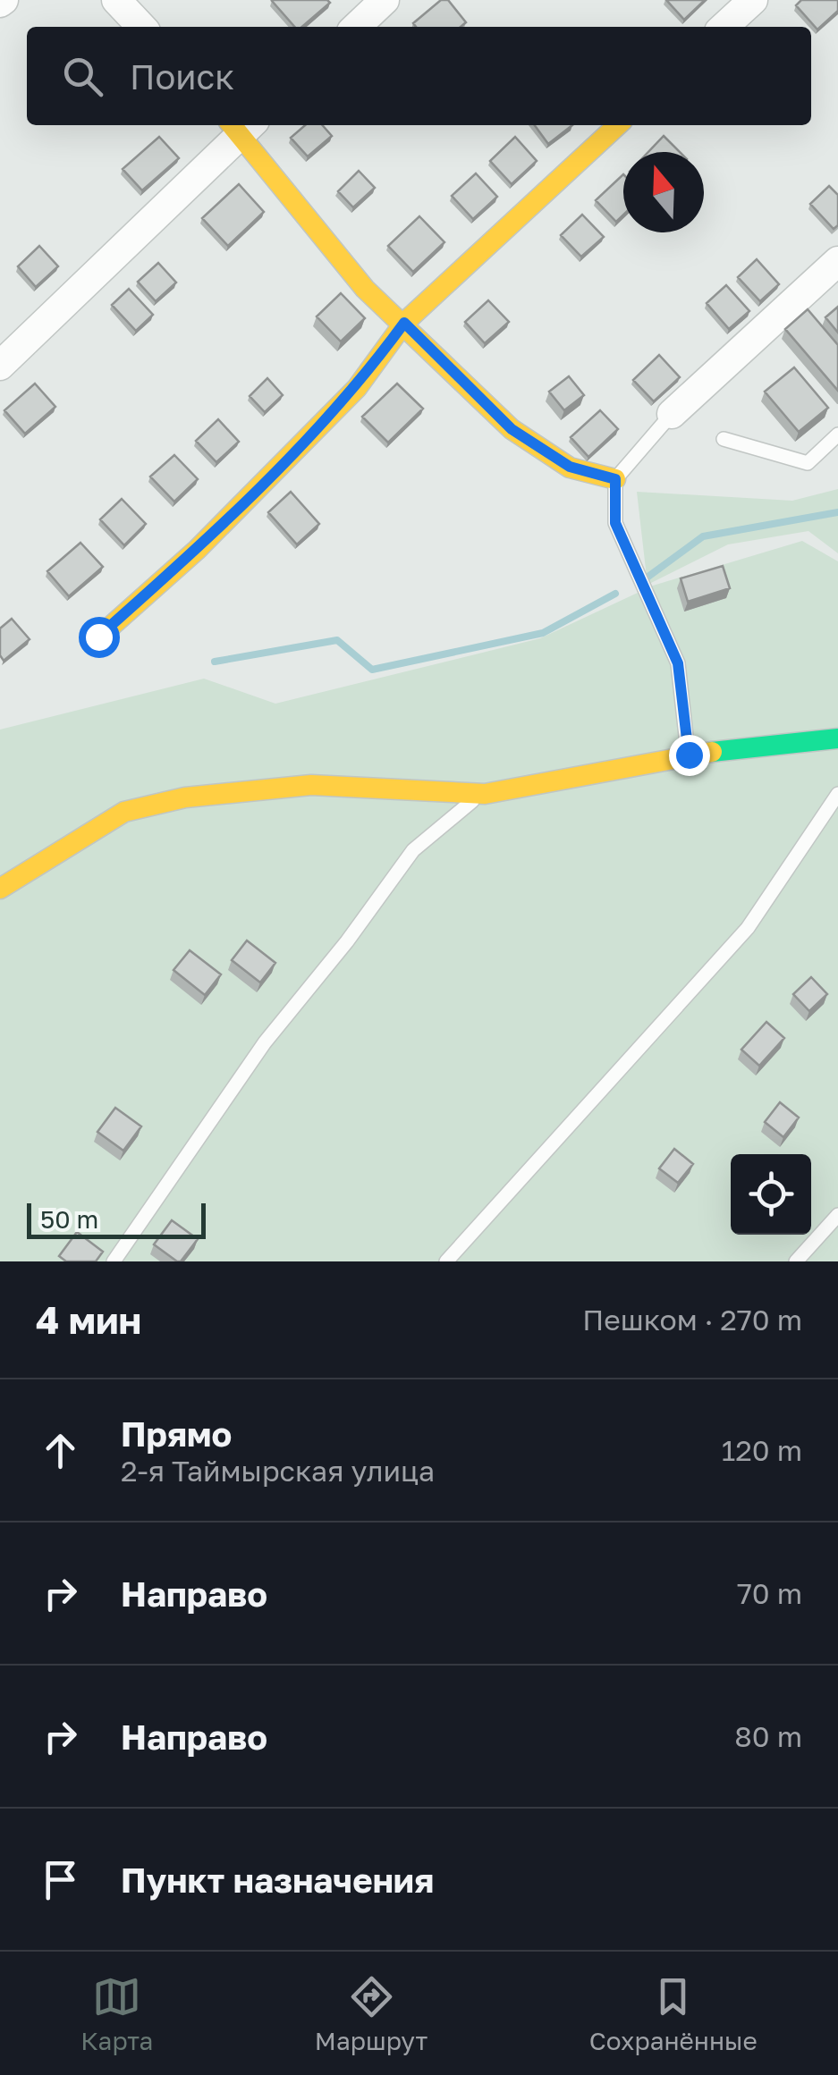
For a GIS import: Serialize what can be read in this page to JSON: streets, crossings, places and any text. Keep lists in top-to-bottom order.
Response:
{
  "scale_bar": "50 m",
  "north": "top",
  "page": {
    "search": "Поиск",
    "scale": "50 m",
    "heading": ["4 мин", "Пешком · 270 m"],
    "list": [
      ["Прямо", "2-я Таймырская улица", "120 m"],
      ["Направо", "70 m"],
      ["Направо", "80 m"],
      "Пункт назначения"
    ],
    "nav": ["Карта", "Маршрут", "Сохранённые"]
  }
}
